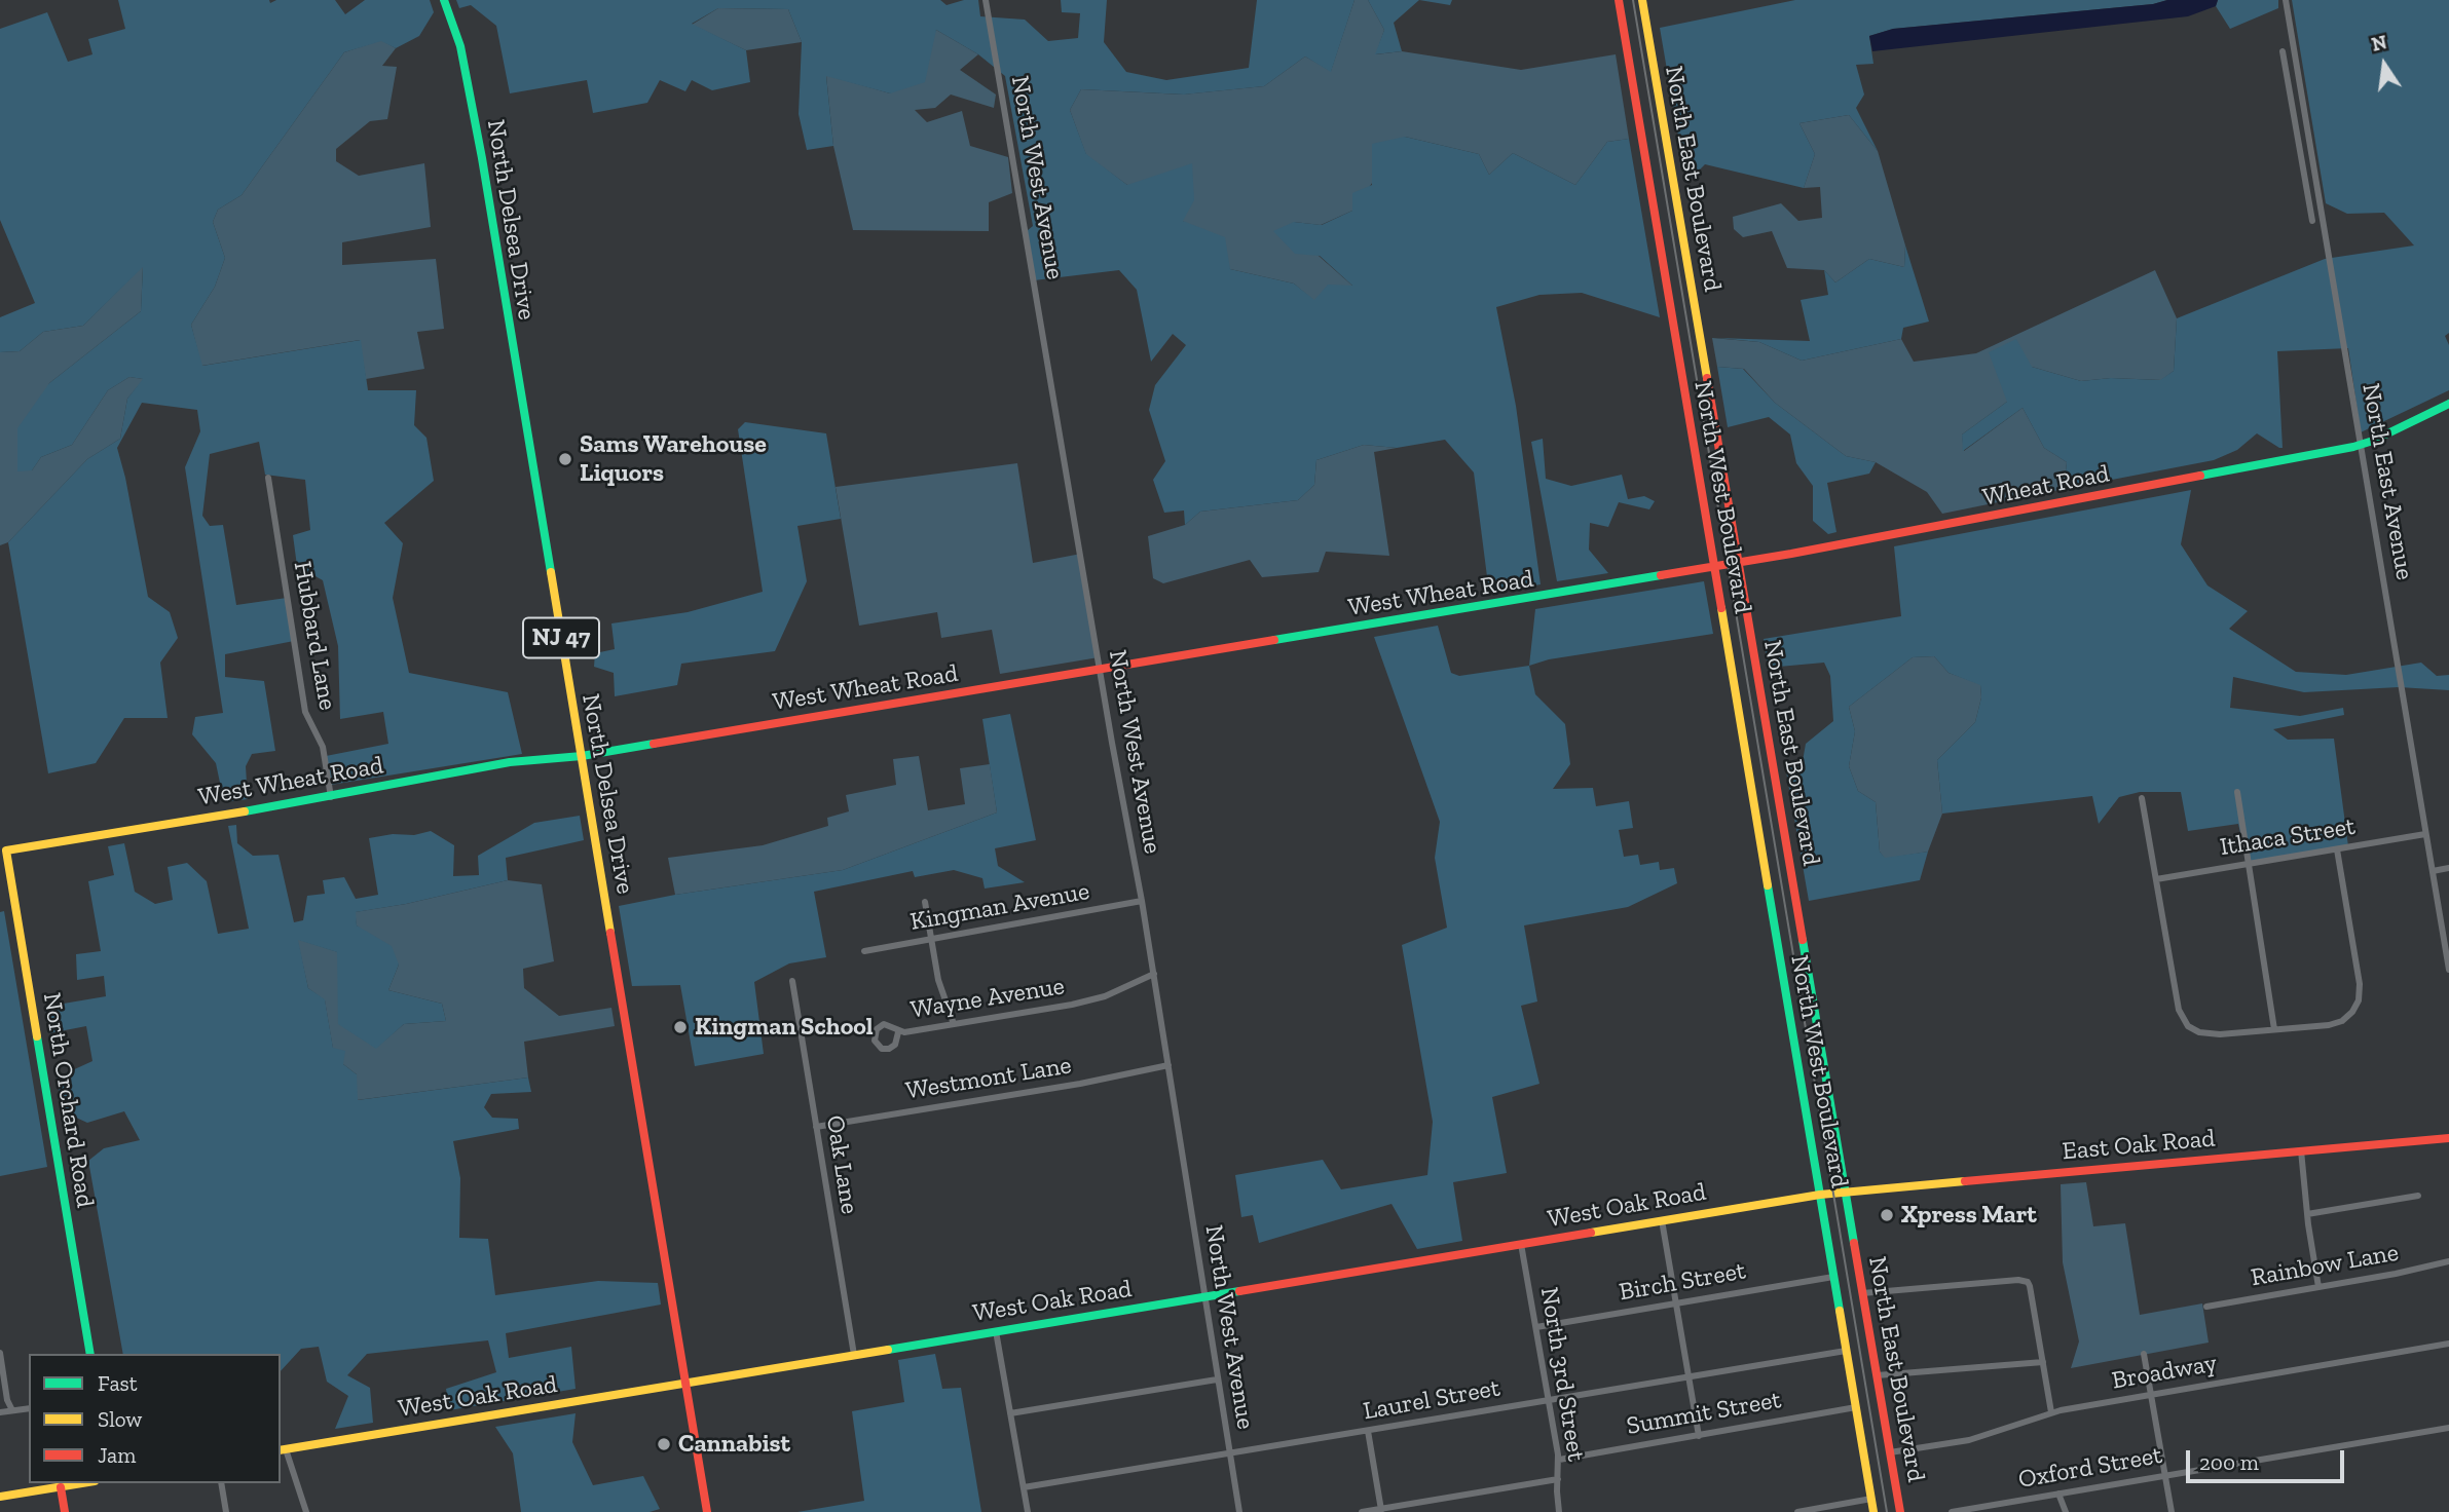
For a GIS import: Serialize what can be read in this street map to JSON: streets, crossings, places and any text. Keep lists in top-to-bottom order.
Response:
{
  "streets": {
    "street": [
      "North West Avenue",
      "North East Boulevard",
      "North Delsea Drive",
      "North East Avenue",
      "Wheat Road",
      "North West Boulevard",
      "West Wheat Road",
      "Hubbard Lane",
      "NJ 47",
      "Ithaca Street",
      "Kingman Avenue",
      "Wayne Avenue",
      "Westmont Lane",
      "North Orchard Road",
      "East Oak Road",
      "Oak Lane",
      "West Oak Road",
      "Rainbow Lane",
      "Birch Street",
      "Broadway",
      "North 3rd Street",
      "Laurel Street",
      "Summit Street",
      "Oxford Street"
    ]
  },
  "crossings": [
    ["North West Avenue", "West Wheat Road"],
    ["North West Avenue", "Kingman Avenue"],
    ["North West Avenue", "Wayne Avenue"],
    ["North West Avenue", "Westmont Lane"],
    ["North West Avenue", "West Oak Road"],
    ["North West Avenue", "Laurel Street"],
    ["North East Boulevard", "Wheat Road"],
    ["North East Boulevard", "West Wheat Road"],
    ["North East Boulevard", "East Oak Road"],
    ["North East Boulevard", "Broadway"],
    ["North Delsea Drive", "West Wheat Road"],
    ["North Delsea Drive", "West Oak Road"],
    ["North East Avenue", "Wheat Road"],
    ["North East Avenue", "Ithaca Street"],
    ["Wheat Road", "West Wheat Road"],
    ["North West Boulevard", "West Wheat Road"],
    ["North West Boulevard", "West Oak Road"],
    ["North West Boulevard", "Birch Street"],
    ["North West Boulevard", "Laurel Street"],
    ["North West Boulevard", "Summit Street"],
    ["West Wheat Road", "Hubbard Lane"],
    ["West Wheat Road", "North Orchard Road"],
    ["Westmont Lane", "Oak Lane"],
    ["East Oak Road", "West Oak Road"],
    ["Oak Lane", "West Oak Road"],
    ["West Oak Road", "North 3rd Street"],
    ["Birch Street", "North 3rd Street"],
    ["North 3rd Street", "Laurel Street"],
    ["North 3rd Street", "Summit Street"]
  ],
  "places": [
    "Sams Warehouse Liquors",
    "Kingman School",
    "Xpress Mart",
    "Cannabist"
  ],
  "legend": ["Fast", "Slow", "Jam"],
  "scale_bar": "200 m",
  "north": "top"
}
